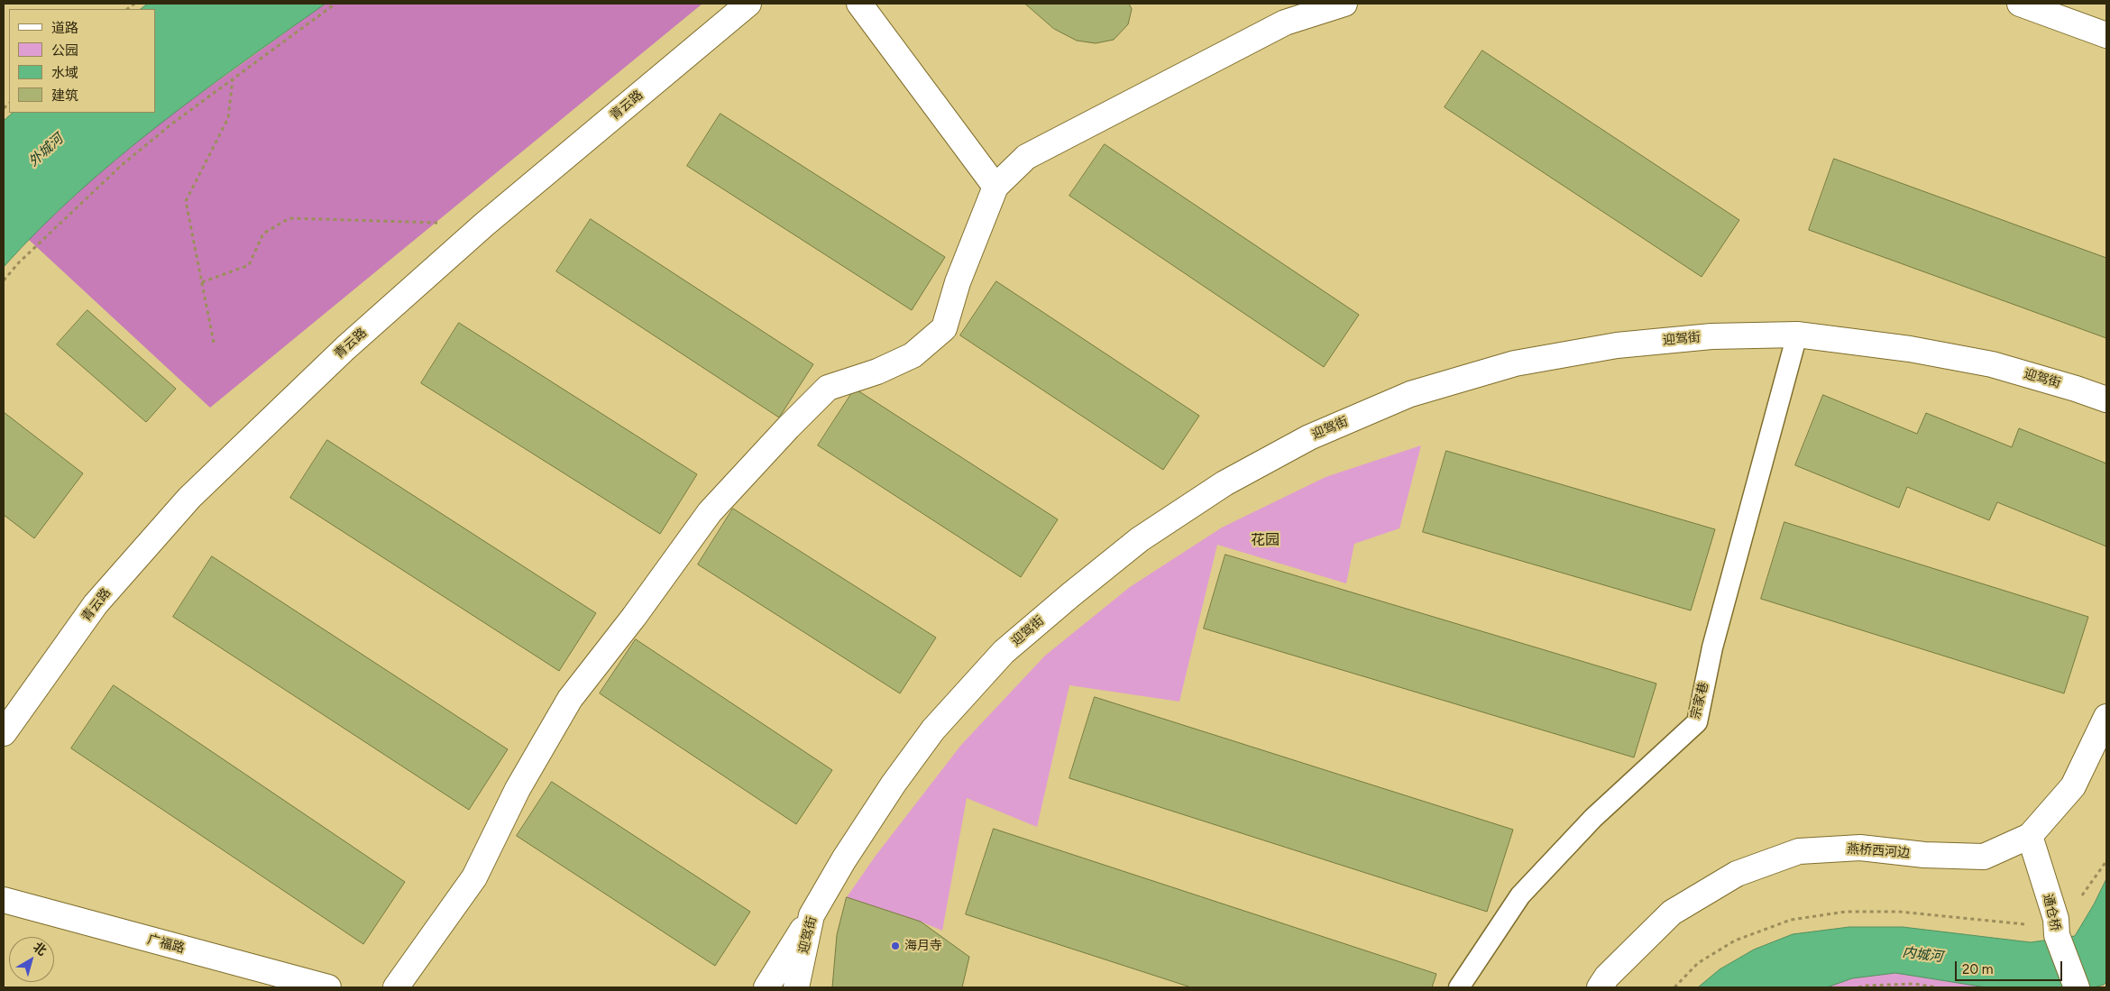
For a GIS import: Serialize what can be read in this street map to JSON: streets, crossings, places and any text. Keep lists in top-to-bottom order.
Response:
{
  "streets": {
    "street": [
      "青云路",
      "迎驾街",
      "燕桥西河边",
      "通仓桥",
      "广福路"
    ],
    "lane": ["宗家巷"]
  },
  "crossings": [
    ["迎驾街", "宗家巷"],
    ["燕桥西河边", "通仓桥"]
  ],
  "districts": ["花园"],
  "water": ["外城河", "内城河"],
  "places": ["海月寺"],
  "legend": [
    "道路",
    "公园",
    "水域",
    "建筑"
  ],
  "scale_bar": "20 m",
  "north": "top right"
}
